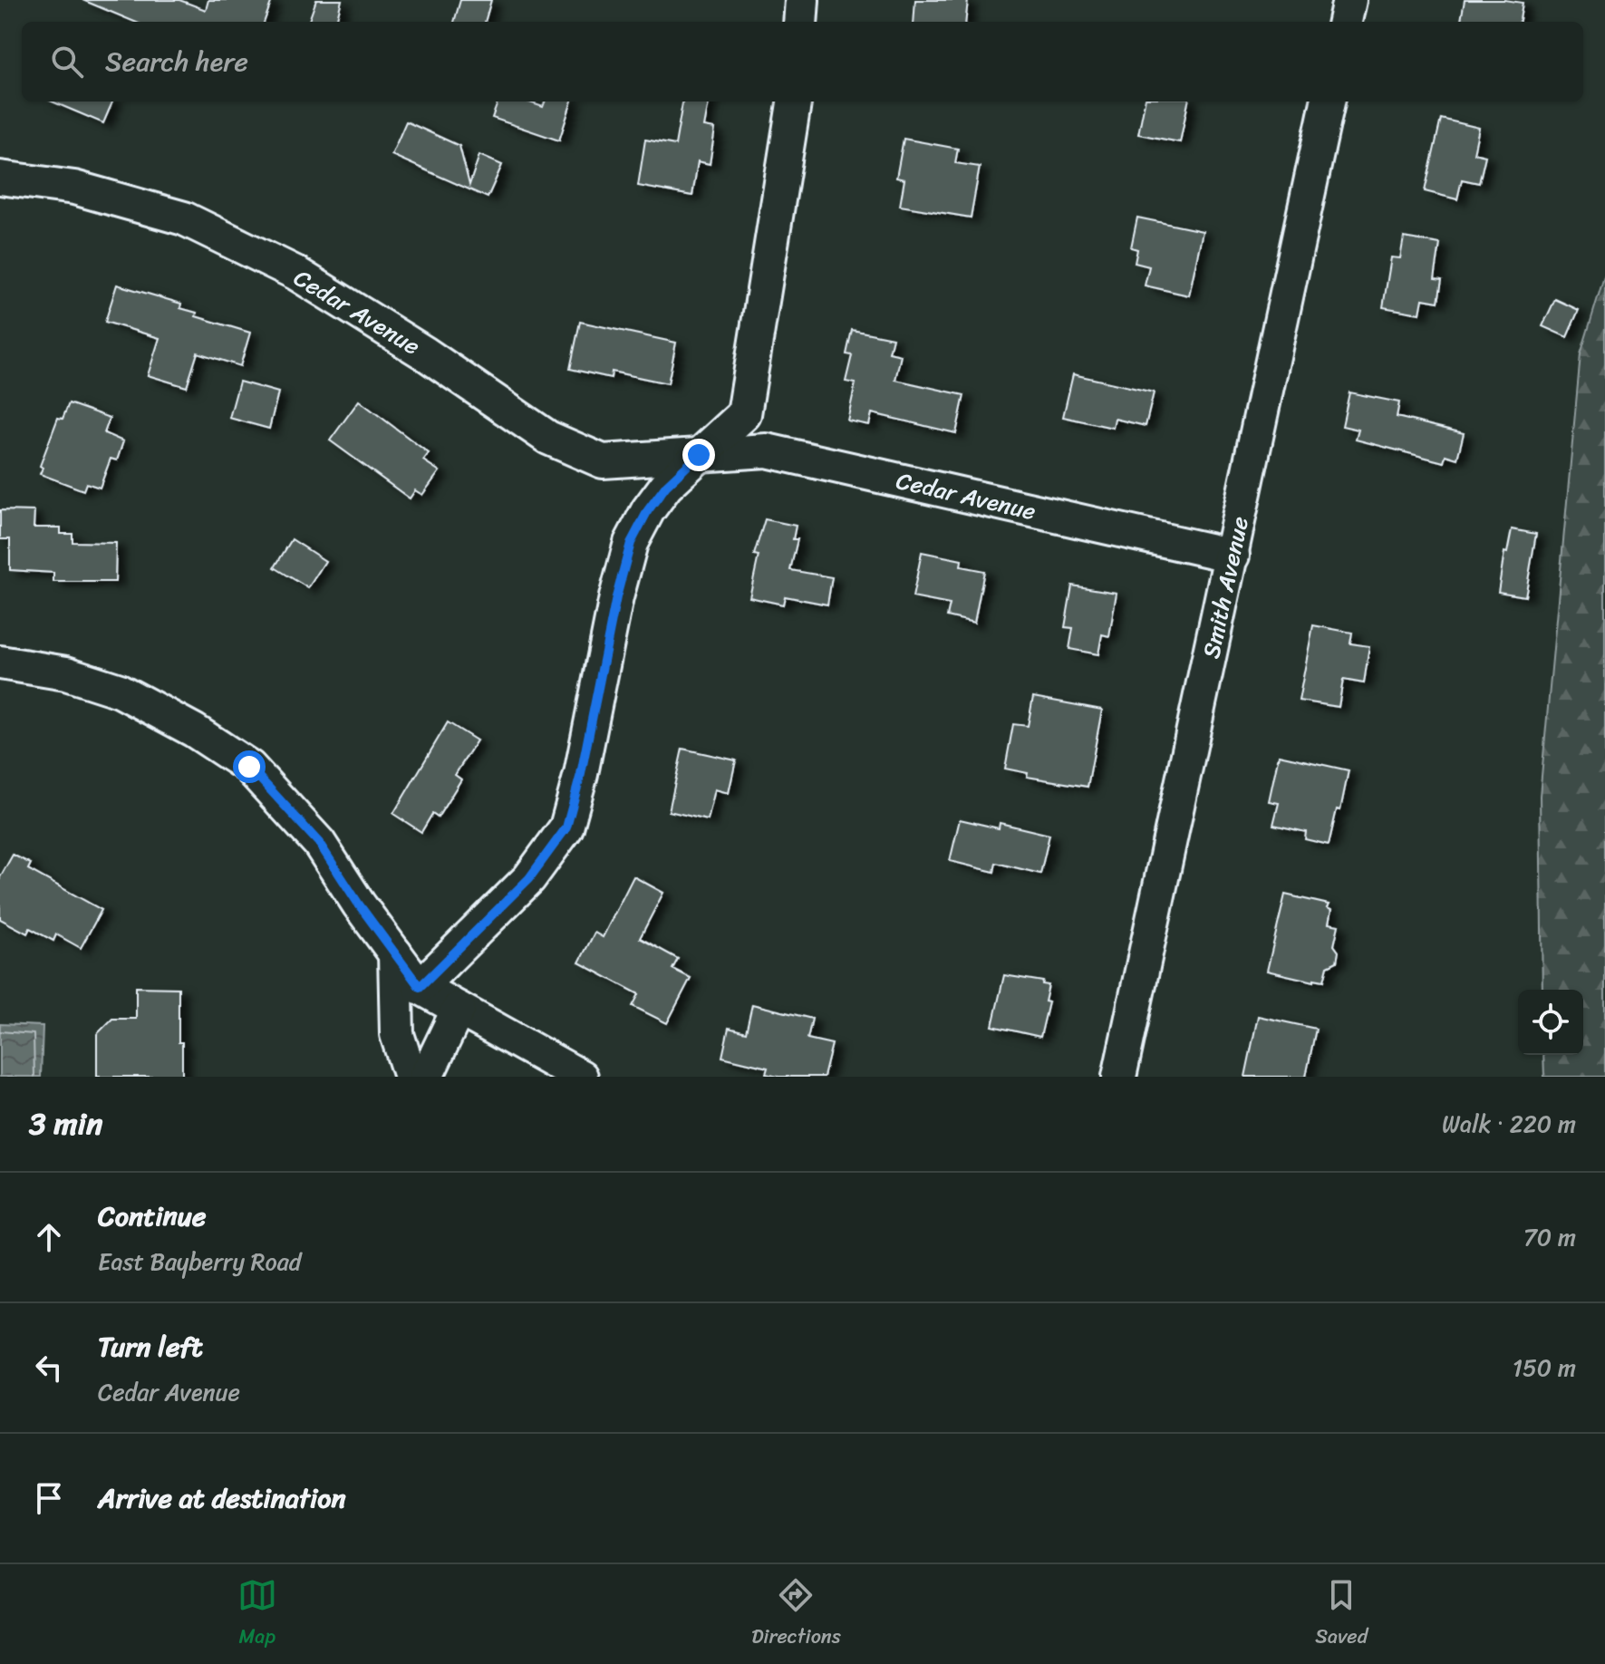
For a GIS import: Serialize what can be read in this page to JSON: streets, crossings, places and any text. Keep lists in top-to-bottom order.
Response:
{
  "streets": {
    "street": ["Cedar Avenue", "Smith Avenue"]
  },
  "crossings": [
    ["Cedar Avenue", "Smith Avenue"]
  ],
  "page": {
    "search": "Search here",
    "heading": ["3 min", "Walk · 220 m"],
    "list": [
      ["Continue", "East Bayberry Road", "70 m"],
      ["Turn left", "Cedar Avenue", "150 m"],
      "Arrive at destination"
    ],
    "nav": ["Map", "Directions", "Saved"]
  }
}
